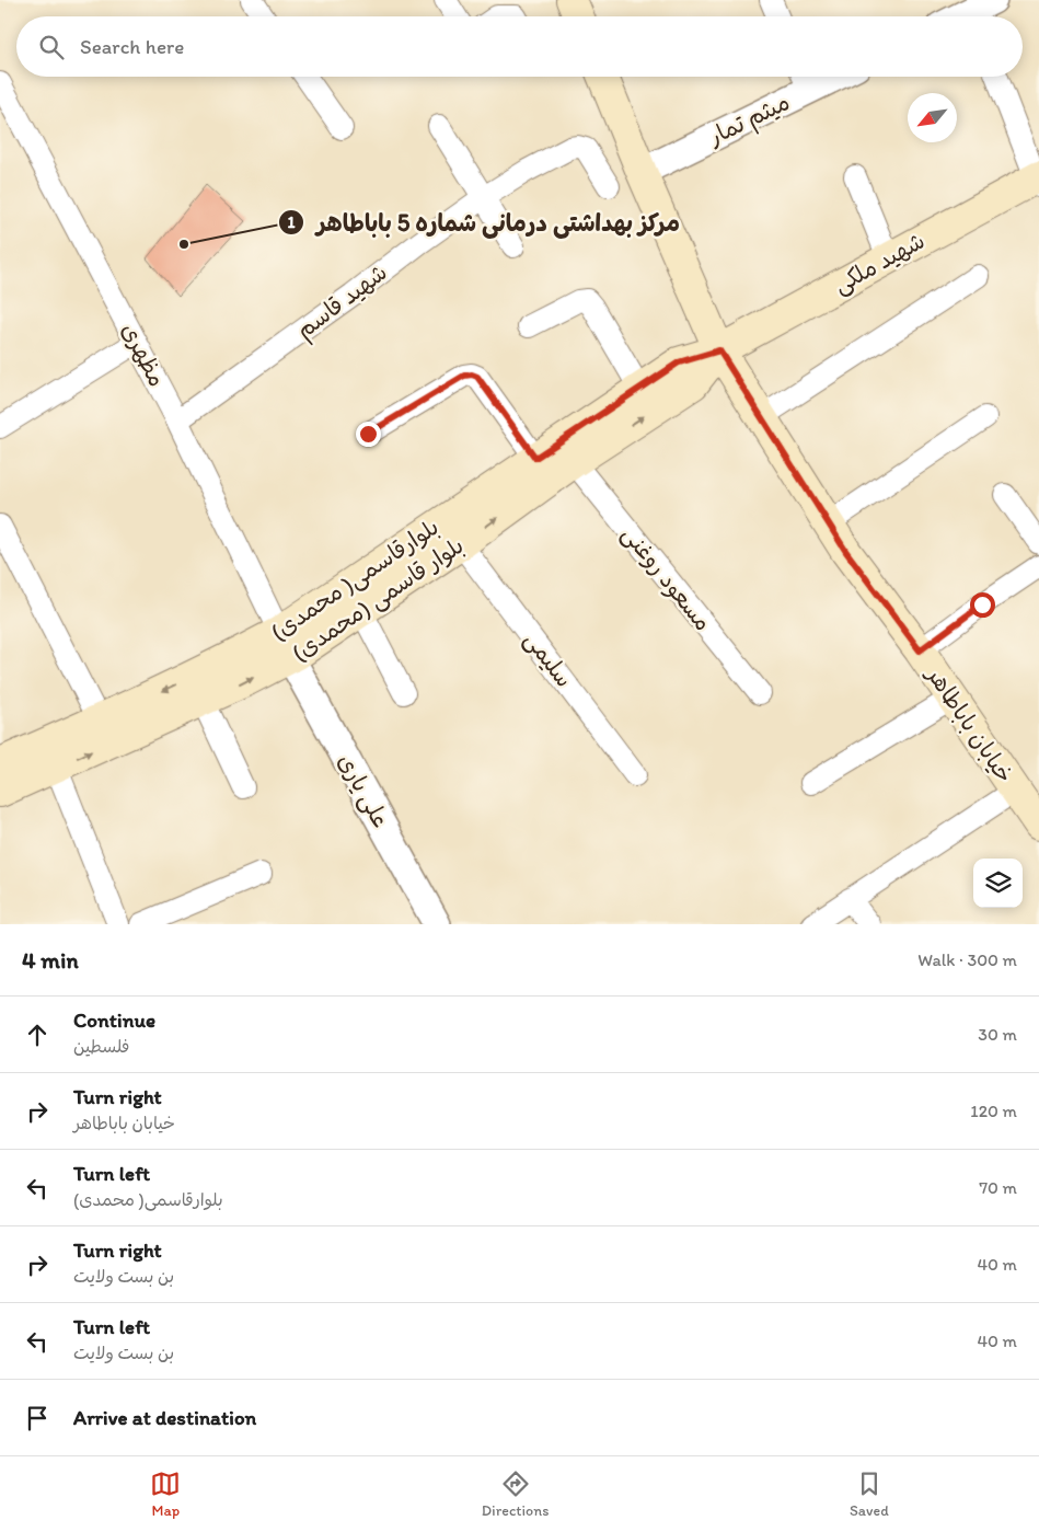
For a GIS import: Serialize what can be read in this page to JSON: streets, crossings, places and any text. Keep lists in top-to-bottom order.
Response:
{
  "streets": {
    "main road": [
      "شهید ملکی",
      "بلوارقاسمی( محمدی)",
      "بلوار قاسمی (محمدی)",
      "خیابان باباطاهر"
    ],
    "street": [
      "میثم تمار",
      "شهید قاسم",
      "مظهری",
      "مسعود روغنی",
      "سلیمی",
      "علی یاری"
    ]
  },
  "crossings": [
    ["میثم تمار", "خیابان باباطاهر"],
    ["شهید ملکی", "بلوارقاسمی( محمدی)"],
    ["شهید ملکی", "بلوار قاسمی (محمدی)"],
    ["شهید ملکی", "خیابان باباطاهر"],
    ["شهید قاسم", "مظهری"],
    ["مظهری", "بلوارقاسمی( محمدی)"],
    ["مظهری", "بلوار قاسمی (محمدی)"],
    ["مظهری", "علی یاری"],
    ["مسعود روغنی", "بلوار قاسمی (محمدی)"],
    ["بلوارقاسمی( محمدی)", "بلوار قاسمی (محمدی)"],
    ["بلوارقاسمی( محمدی)", "خیابان باباطاهر"],
    ["بلوارقاسمی( محمدی)", "علی یاری"],
    ["بلوار قاسمی (محمدی)", "سلیمی"],
    ["بلوار قاسمی (محمدی)", "خیابان باباطاهر"],
    ["بلوار قاسمی (محمدی)", "علی یاری"]
  ],
  "one_way": ["بلوار قاسمی (محمدی)"],
  "places": ["مرکز بهداشتی درمانی شماره 5 باباطاهر"],
  "north": "bottom left",
  "page": {
    "search": "Search here",
    "heading": ["4 min", "Walk · 300 m"],
    "list": [
      ["Continue", "فلسطین", "30 m"],
      ["Turn right", "خیابان باباطاهر", "120 m"],
      ["Turn left", "بلوارقاسمی( محمدی)", "70 m"],
      ["Turn right", "بن بست ولایت", "40 m"],
      ["Turn left", "بن بست ولایت", "40 m"],
      "Arrive at destination"
    ],
    "nav": ["Map", "Directions", "Saved"]
  }
}
